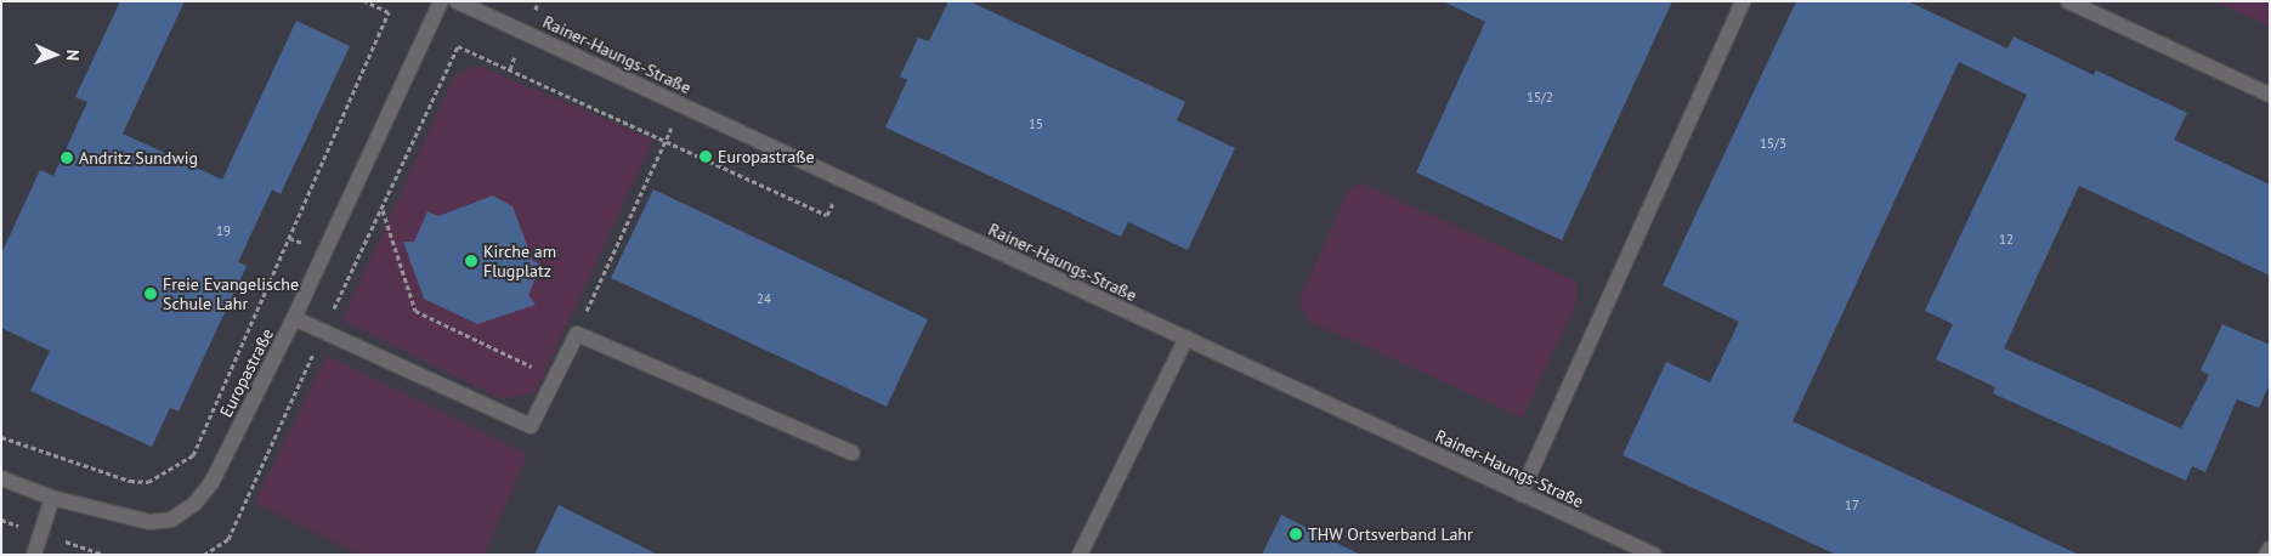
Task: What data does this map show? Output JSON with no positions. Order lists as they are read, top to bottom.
{
  "streets": {
    "street": ["Rainer-Haungs-Straße", "Europastraße"]
  },
  "places": [
    "Europastraße",
    "Andritz Sundwig",
    "Kirche am Flugplatz",
    "Freie Evangelische Schule Lahr",
    "THW Ortsverband Lahr"
  ],
  "house_numbers": [
    "15/2",
    "15",
    "15/3",
    "19",
    "12",
    "24",
    "17"
  ],
  "north": "right"
}
